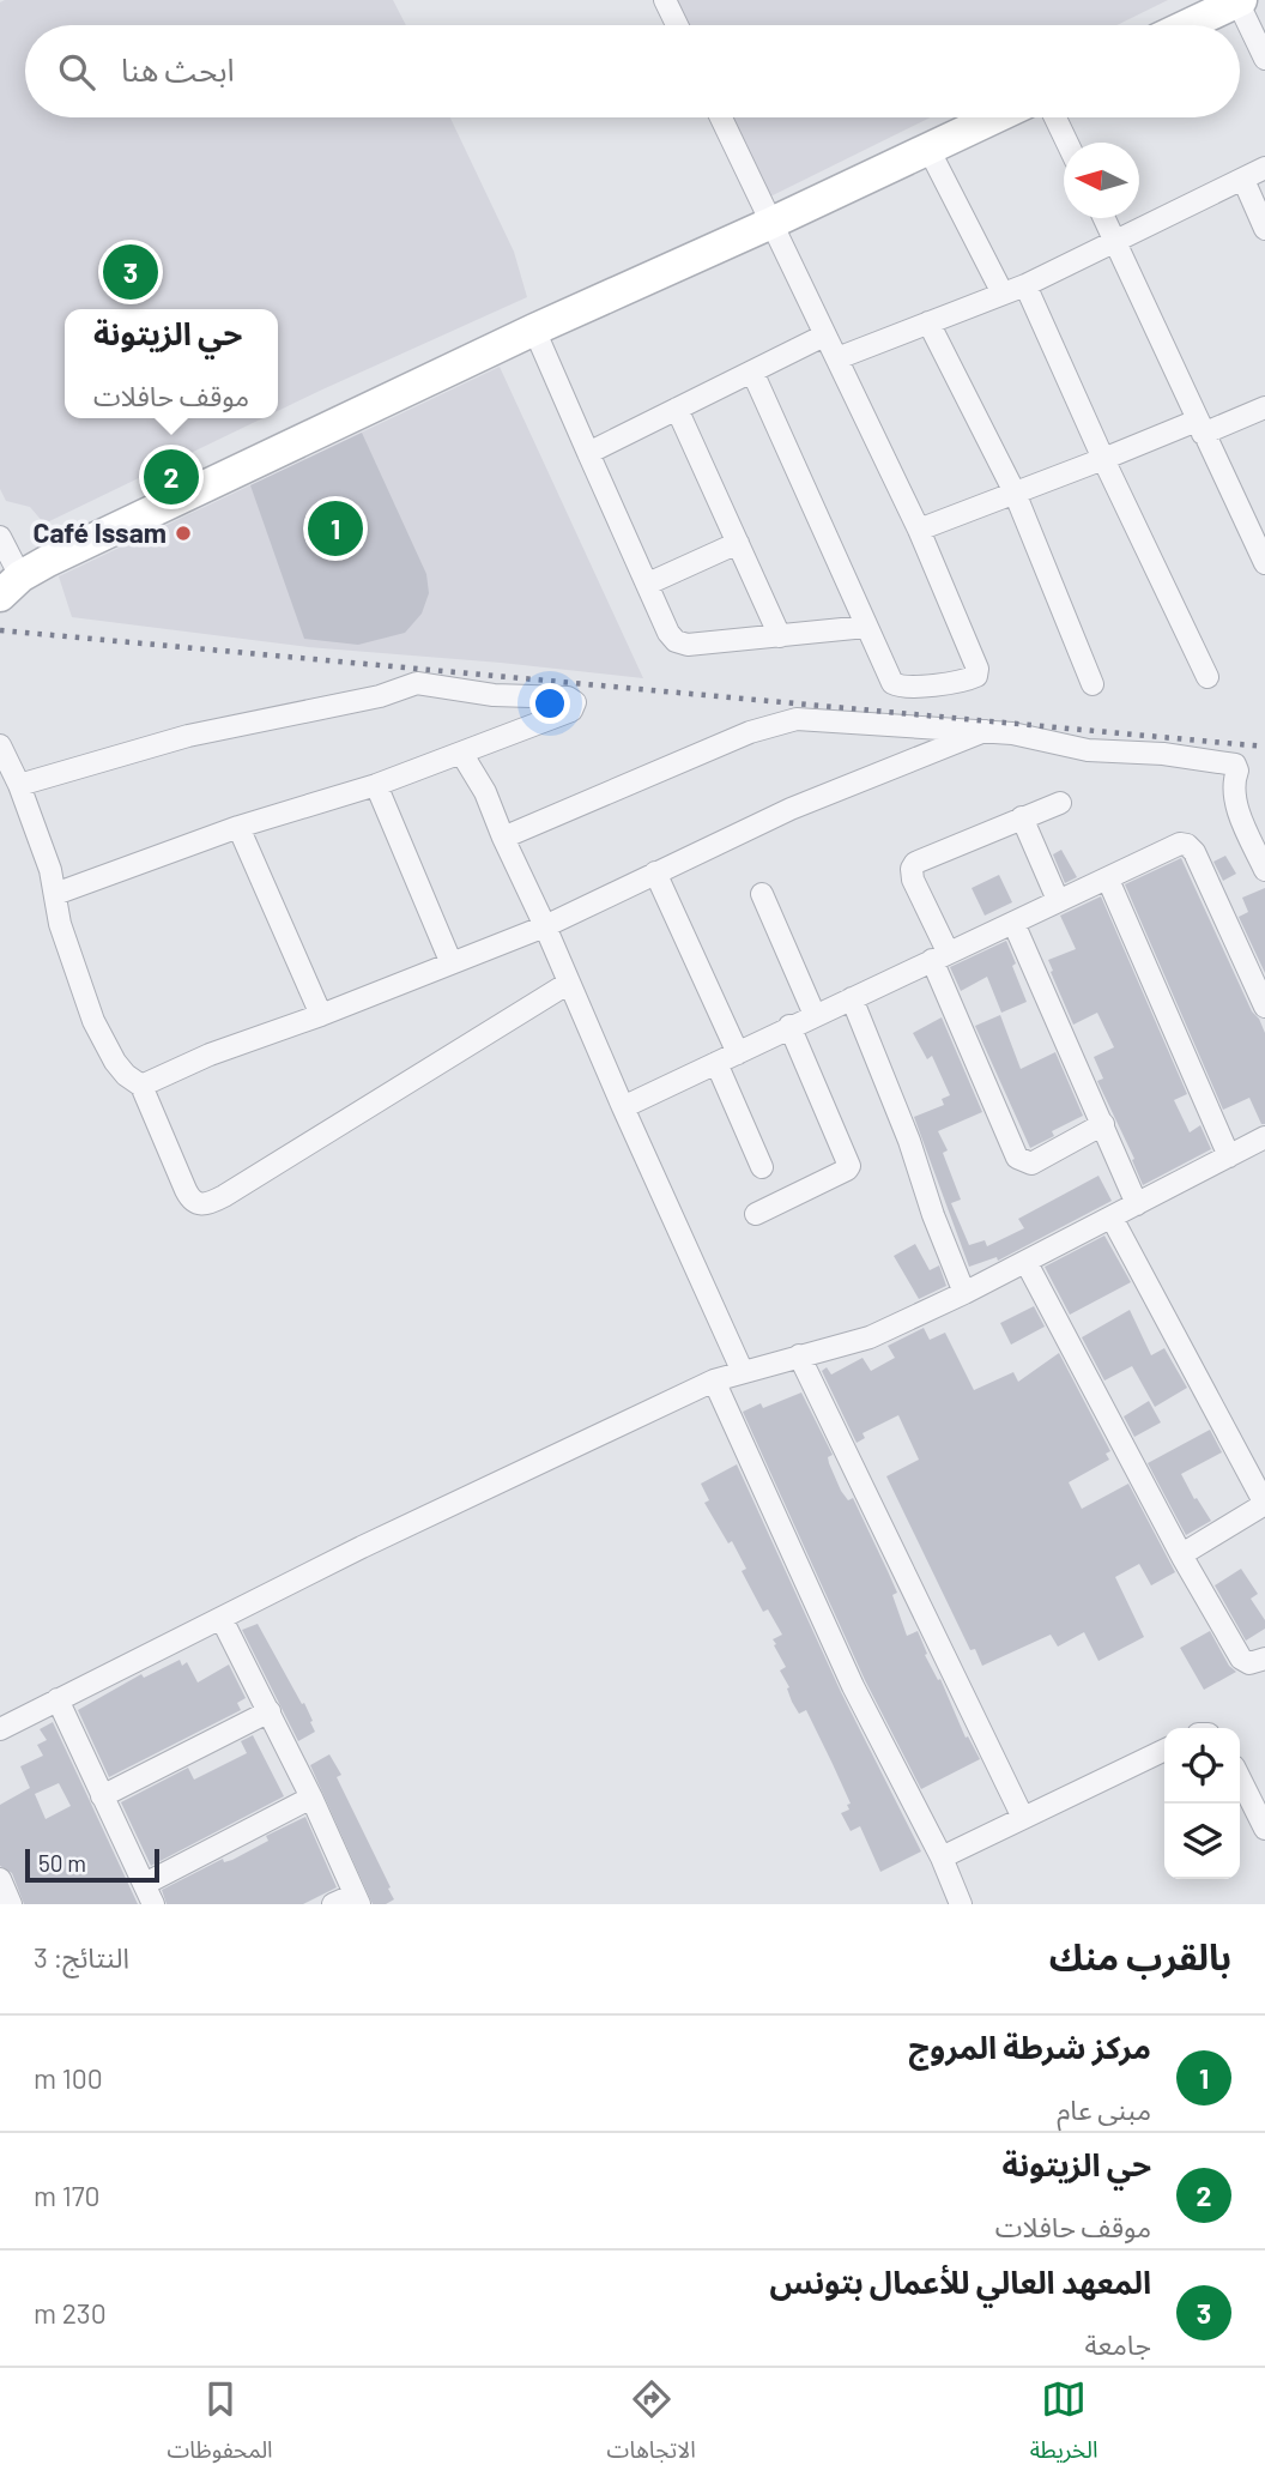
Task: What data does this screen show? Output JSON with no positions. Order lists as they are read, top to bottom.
{
  "places": ["Café Issam"],
  "scale_bar": "50 m",
  "north": "left",
  "page": {
    "search": "ابحث هنا",
    "pins": ["3", "2", "1"],
    "popup": ["حي الزيتونة", "موقف حافلات"],
    "scale": "50 m",
    "heading": ["بالقرب منك", "النتائج: 3"],
    "list": [
      {
        "mark": "1",
        "name": "مركز شرطة المروج",
        "note": "مبنى عام",
        "value": "100 m"
      },
      {
        "mark": "2",
        "name": "حي الزيتونة",
        "note": "موقف حافلات",
        "value": "170 m"
      },
      {
        "mark": "3",
        "name": "المعهد العالي للأعمال بتونس",
        "note": "جامعة",
        "value": "230 m"
      }
    ],
    "nav": ["الخريطة", "الاتجاهات", "المحفوظات"]
  }
}
